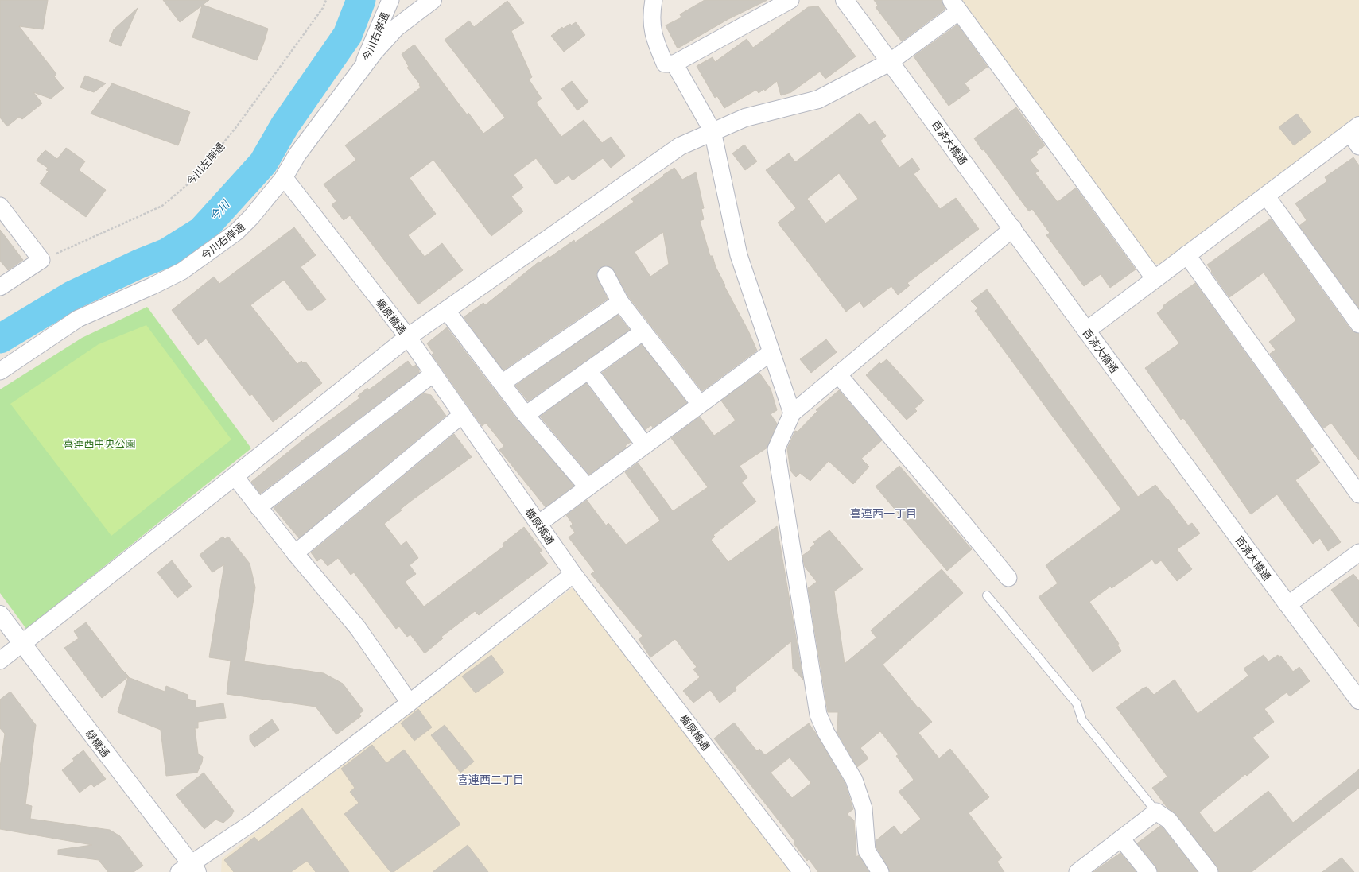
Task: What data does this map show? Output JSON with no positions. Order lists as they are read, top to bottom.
{
  "streets": {
    "street": [
      "今川右岸通",
      "百済大橋通",
      "楯原橋通",
      "緑橋通"
    ],
    "path": ["今川左岸通"]
  },
  "crossings": [
    ["今川右岸通", "楯原橋通"]
  ],
  "districts": ["喜連西一丁目", "喜連西二丁目"],
  "water": ["今川"],
  "parks": ["喜連西中央公園"]
}
